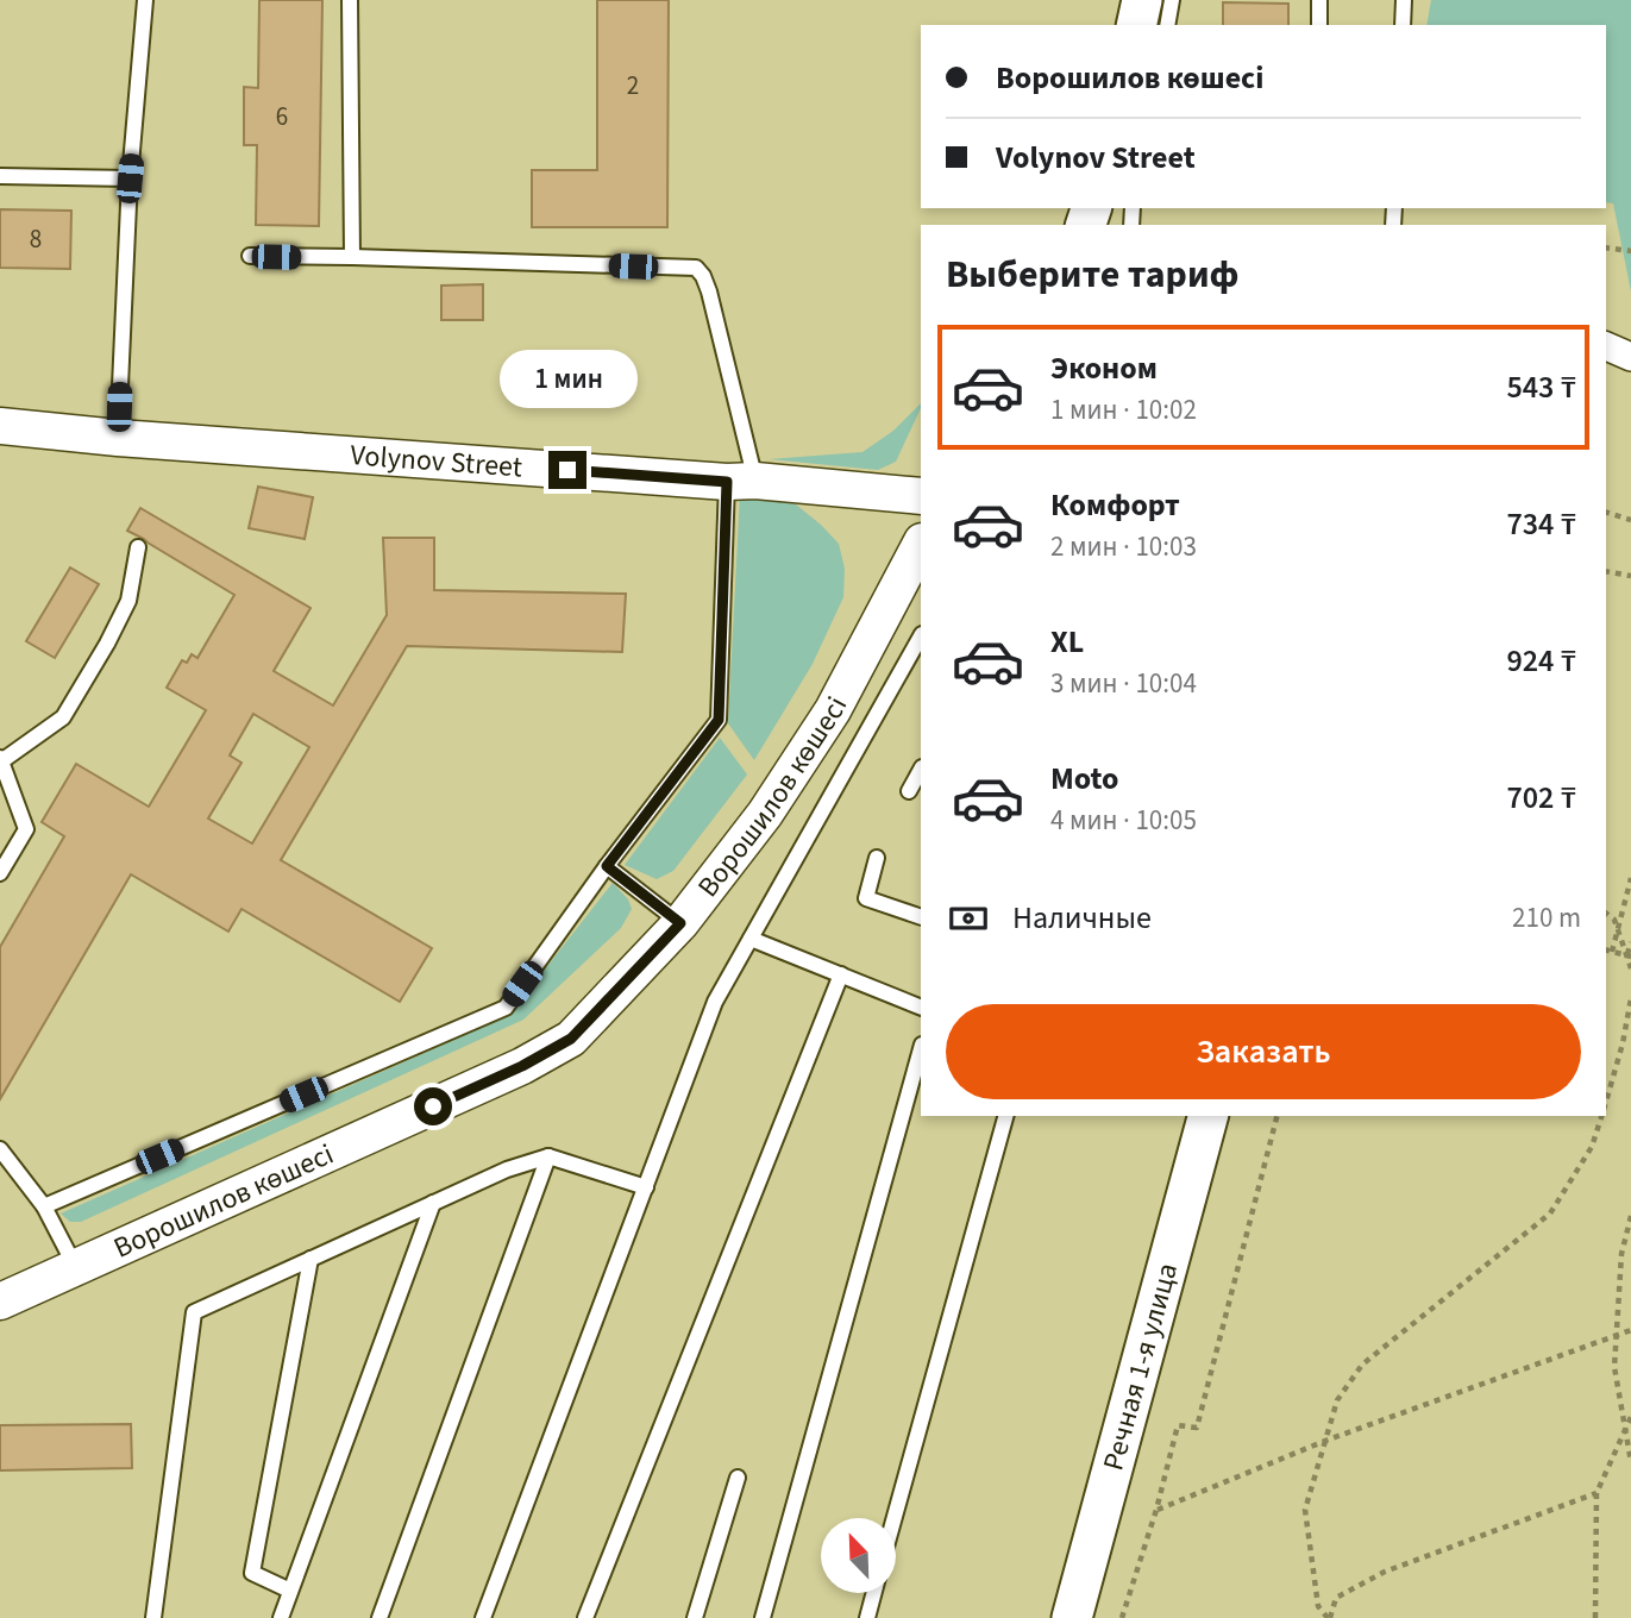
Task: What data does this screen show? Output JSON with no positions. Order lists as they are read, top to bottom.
{
  "streets": {
    "main road": ["Речная 1-я улица"],
    "street": ["Volynov Street", "Ворошилов көшесі"]
  },
  "house_numbers": ["2", "6", "8"],
  "north": "top left",
  "page": {
    "banner": ["Ворошилов көшесі", "Volynov Street"],
    "heading": "Выберите тариф",
    "list": [
      {
        "name": "Эконом",
        "note": "1 мин · 10:02",
        "value": "543 ₸"
      },
      {
        "name": "Комфорт",
        "note": "2 мин · 10:03",
        "value": "734 ₸"
      },
      {
        "name": "XL",
        "note": "3 мин · 10:04",
        "value": "924 ₸"
      },
      {
        "name": "Moto",
        "note": "4 мин · 10:05",
        "value": "702 ₸"
      }
    ],
    "bubble": "1 мин",
    "pay": ["Наличные", "210 m"],
    "buttons": "Заказать"
  }
}
